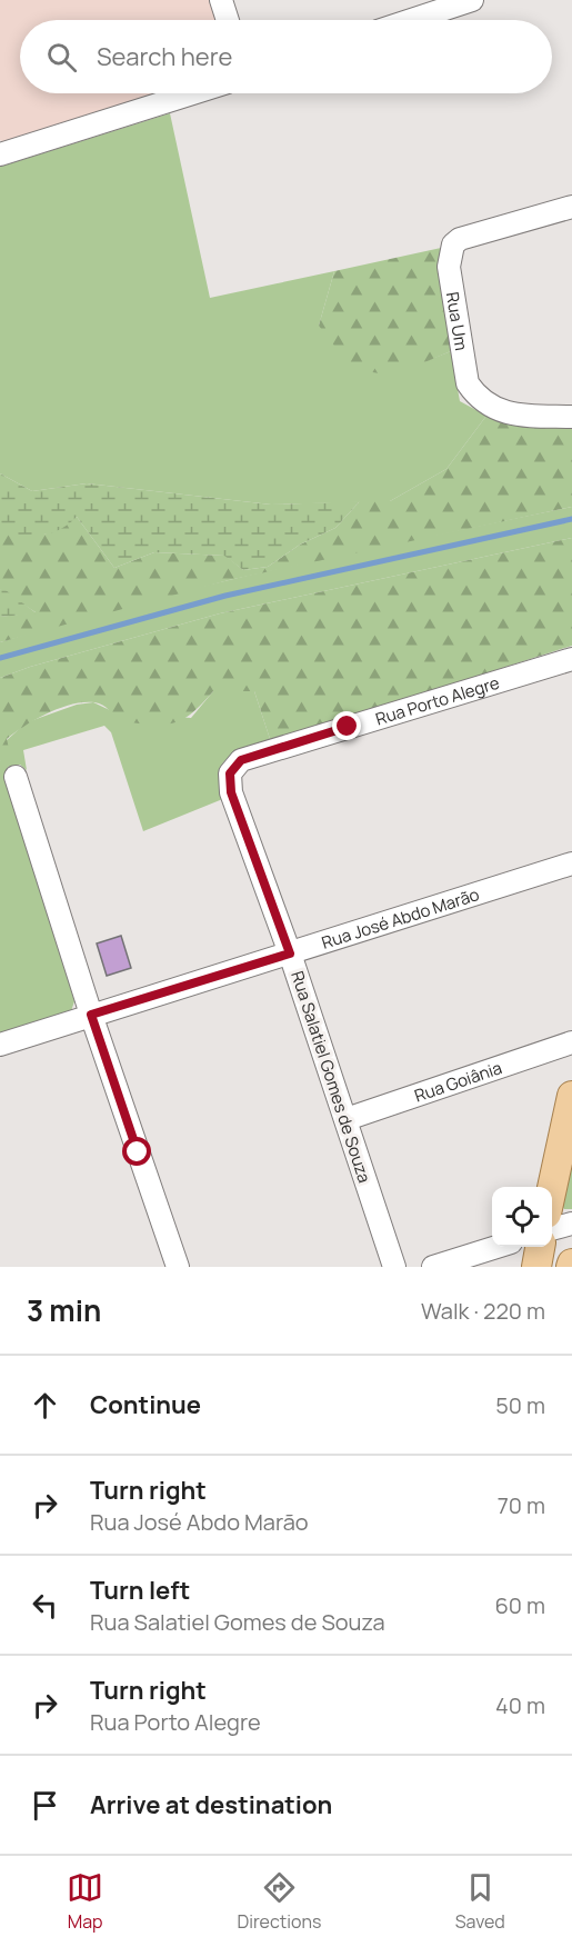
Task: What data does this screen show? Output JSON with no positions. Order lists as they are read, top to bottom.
{
  "streets": {
    "street": [
      "Rua Um",
      "Rua Porto Alegre",
      "Rua José Abdo Marão",
      "Rua Salatiel Gomes de Souza",
      "Rua Goiânia"
    ]
  },
  "crossings": [
    ["Rua Porto Alegre", "Rua Salatiel Gomes de Souza"],
    ["Rua José Abdo Marão", "Rua Salatiel Gomes de Souza"],
    ["Rua Salatiel Gomes de Souza", "Rua Goiânia"]
  ],
  "page": {
    "search": "Search here",
    "heading": ["3 min", "Walk · 220 m"],
    "list": [
      ["Continue", "50 m"],
      ["Turn right", "Rua José Abdo Marão", "70 m"],
      ["Turn left", "Rua Salatiel Gomes de Souza", "60 m"],
      ["Turn right", "Rua Porto Alegre", "40 m"],
      "Arrive at destination"
    ],
    "nav": ["Map", "Directions", "Saved"]
  }
}
